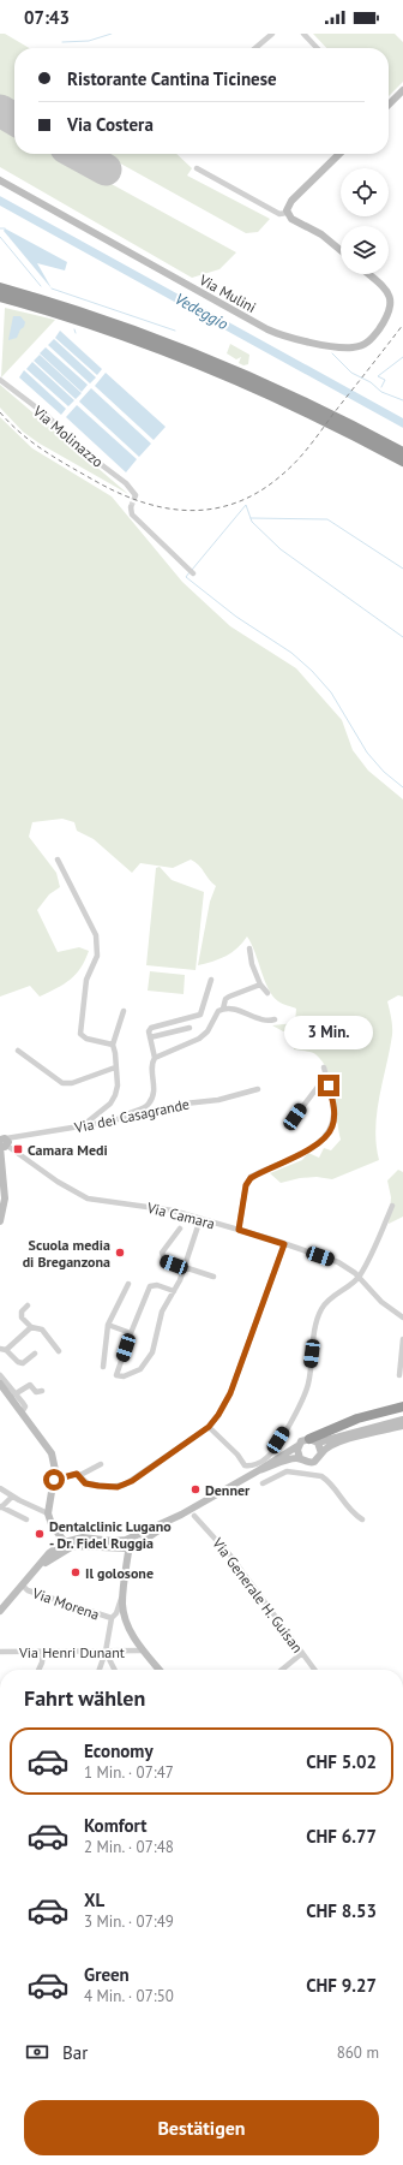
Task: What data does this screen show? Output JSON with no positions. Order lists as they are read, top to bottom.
{
  "streets": {
    "street": [
      "Via Mulini",
      "Via Molinazzo",
      "Via dei Casagrande",
      "Via Camara",
      "Via Generale H. Guisan",
      "Via Morena",
      "Via Henri Dunant"
    ]
  },
  "crossings": [
    ["Via dei Casagrande", "Via Camara"]
  ],
  "water": ["Vedeggio"],
  "places": {
    "transit": ["Camara Medi"],
    "other": [
      "Scuola media di Breganzona",
      "Denner",
      "Dentalclinic Lugano - Dr. Fidel Ruggia",
      "Il golosone"
    ]
  },
  "page": {
    "status": "07:43",
    "banner": ["Ristorante Cantina Ticinese", "Via Costera"],
    "bubble": "3 Min.",
    "heading": "Fahrt wählen",
    "list": [
      {
        "name": "Economy",
        "note": "1 Min. · 07:47",
        "value": "CHF 5.02"
      },
      {
        "name": "Komfort",
        "note": "2 Min. · 07:48",
        "value": "CHF 6.77"
      },
      {
        "name": "XL",
        "note": "3 Min. · 07:49",
        "value": "CHF 8.53"
      },
      {
        "name": "Green",
        "note": "4 Min. · 07:50",
        "value": "CHF 9.27"
      }
    ],
    "pay": ["Bar", "860 m"],
    "buttons": "Bestätigen"
  }
}
